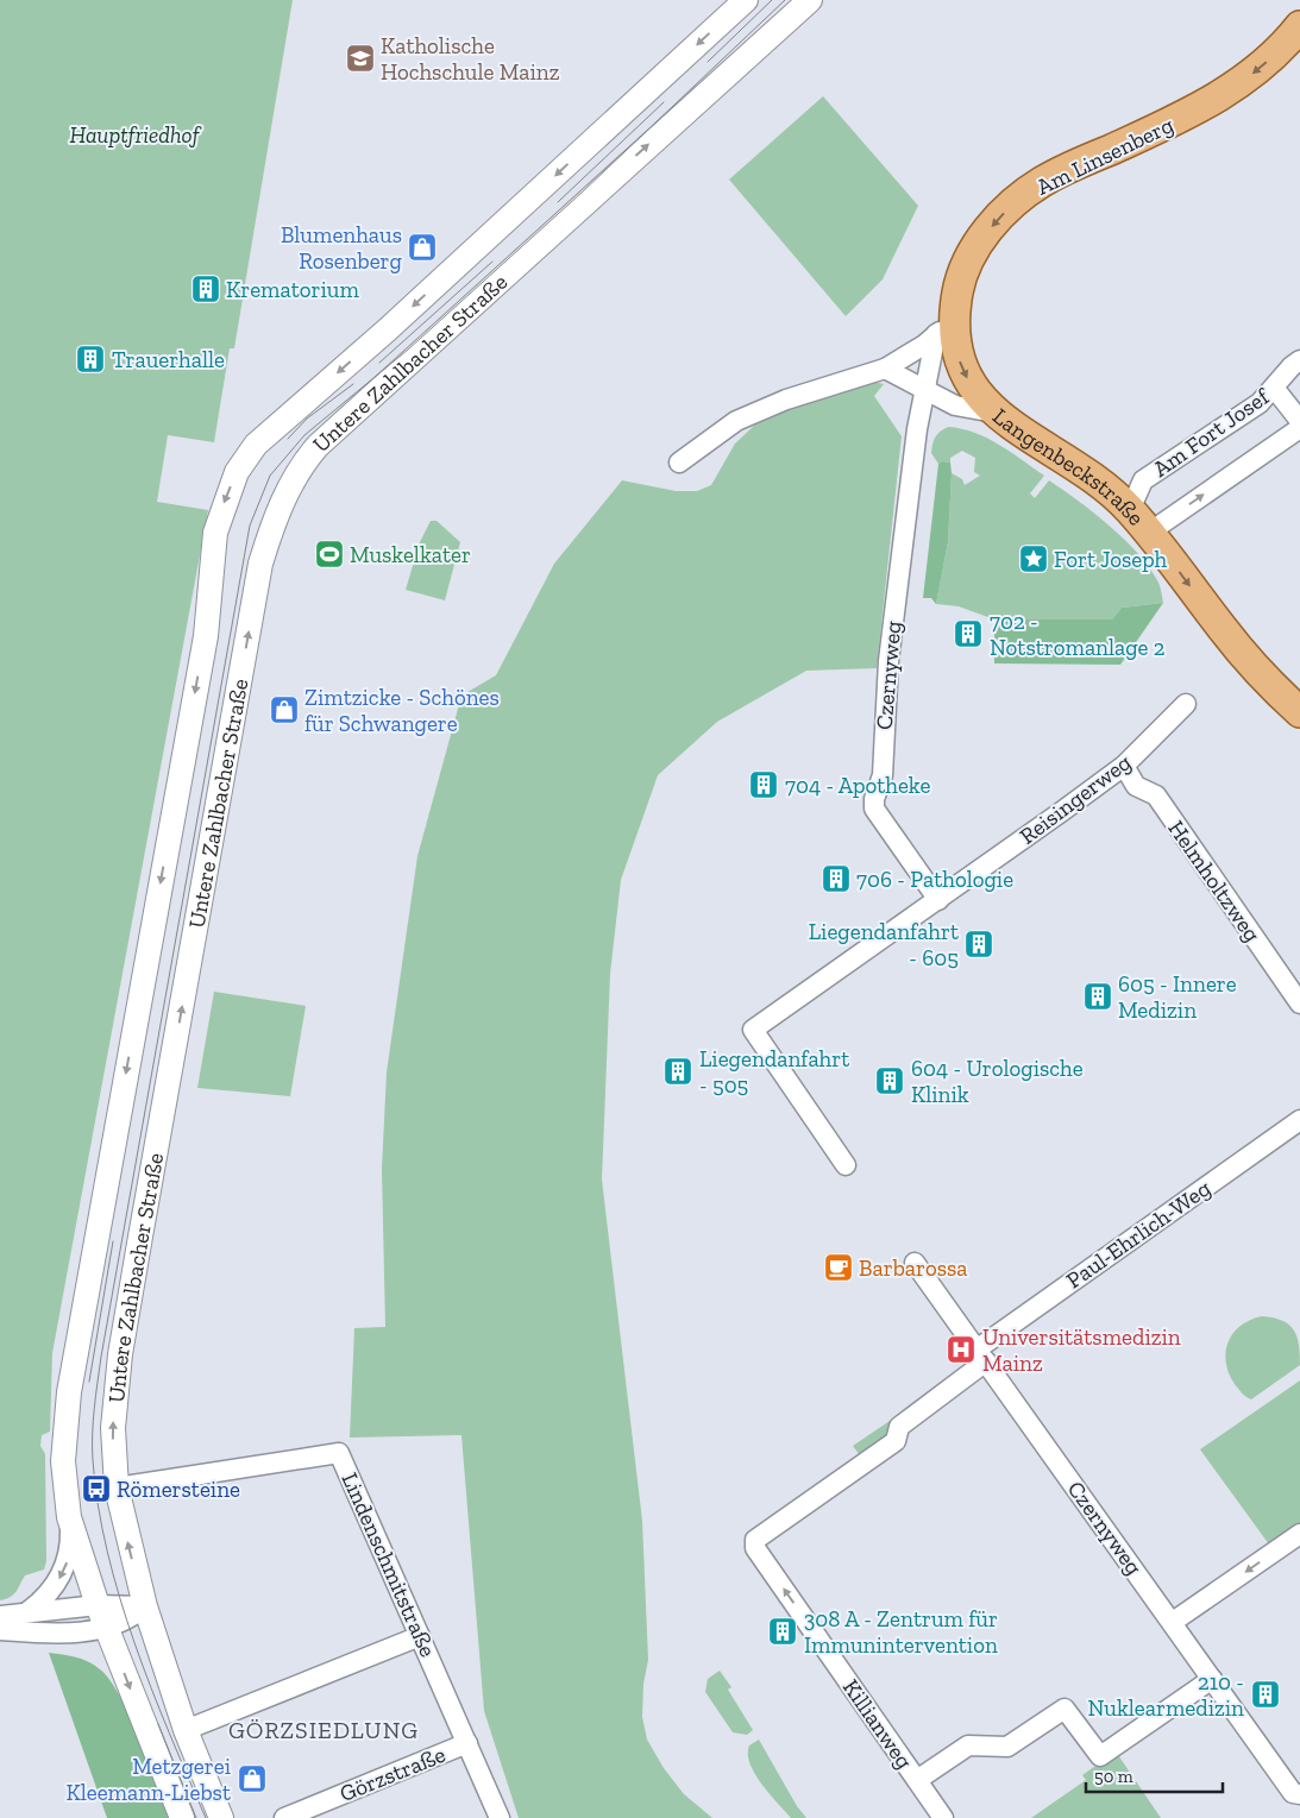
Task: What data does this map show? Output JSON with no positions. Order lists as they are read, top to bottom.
{
  "streets": {
    "main road": ["Am Linsenberg", "Langenbeckstraße"],
    "street": [
      "Untere Zahlbacher Straße",
      "Am Fort Josef",
      "Czernyweg",
      "Reisingerweg",
      "Helmholtzweg",
      "Paul-Ehrlich-Weg",
      "Lindenschmitstraße",
      "Killianweg",
      "Görzstraße"
    ]
  },
  "crossings": [
    ["Am Linsenberg", "Langenbeckstraße"],
    ["Am Linsenberg", "Czernyweg"],
    ["Untere Zahlbacher Straße", "Lindenschmitstraße"],
    ["Am Fort Josef", "Langenbeckstraße"],
    ["Langenbeckstraße", "Czernyweg"],
    ["Czernyweg", "Reisingerweg"],
    ["Czernyweg", "Paul-Ehrlich-Weg"],
    ["Reisingerweg", "Helmholtzweg"],
    ["Paul-Ehrlich-Weg", "Killianweg"],
    ["Lindenschmitstraße", "Görzstraße"]
  ],
  "one_way": ["Am Linsenberg", "Langenbeckstraße", "Killianweg"],
  "districts": ["GÖRZSIEDLUNG"],
  "parks": ["Hauptfriedhof"],
  "places": {
    "school or university": ["Katholische Hochschule Mainz"],
    "shop": ["Blumenhaus Rosenberg", "Zimtzicke - Schönes für Schwangere", "Metzgerei Kleemann-Liebst"],
    "building": [
      "Krematorium",
      "Trauerhalle",
      "702 - Notstromanlage 2",
      "704 - Apotheke",
      "706 - Pathologie",
      "Liegendanfahrt - 605",
      "605 - Innere Medizin",
      "Liegendanfahrt - 505",
      "604 - Urologische Klinik",
      "308 A - Zentrum für Immunintervention",
      "210 - Nuklearmedizin"
    ],
    "sports": ["Muskelkater"],
    "place": ["Fort Joseph"],
    "cafe": ["Barbarossa"],
    "hospital": ["Universitätsmedizin Mainz"],
    "bus stop": ["Römersteine"]
  },
  "scale_bar": "50 m"
}
